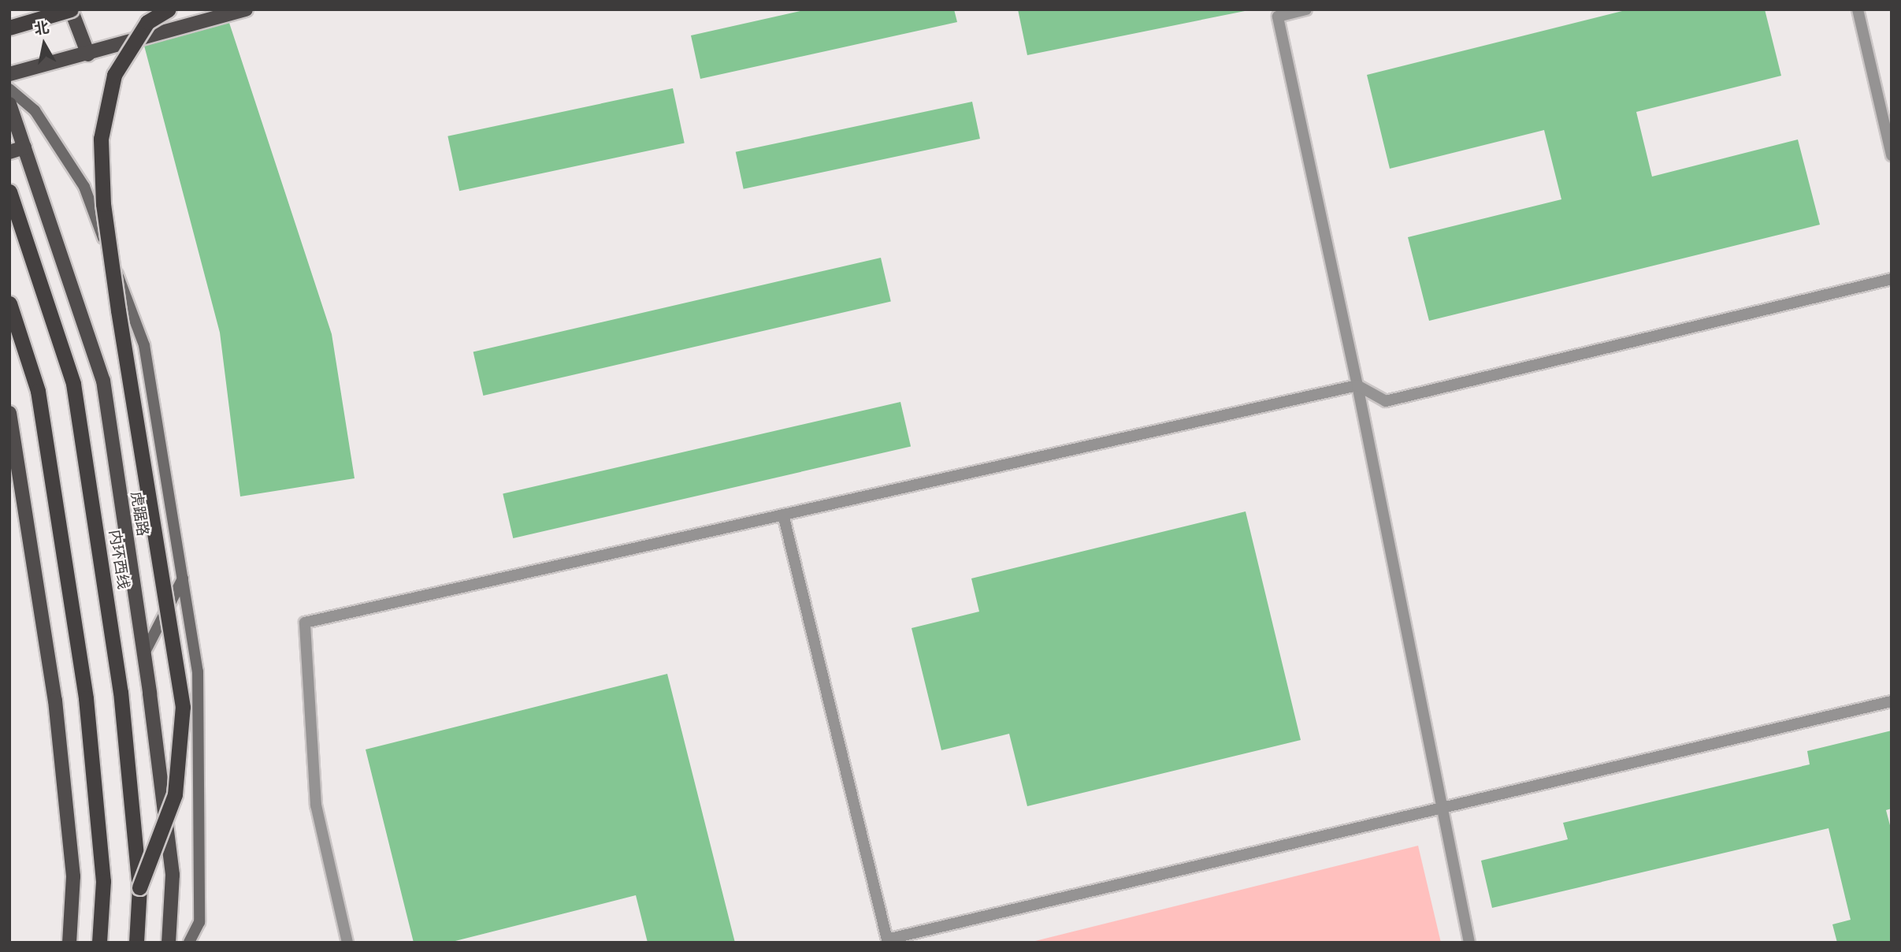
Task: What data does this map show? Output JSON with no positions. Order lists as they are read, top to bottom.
{
  "streets": {
    "highway": ["内环西线"],
    "main road": ["虎踞路"]
  },
  "north": "top"
}
